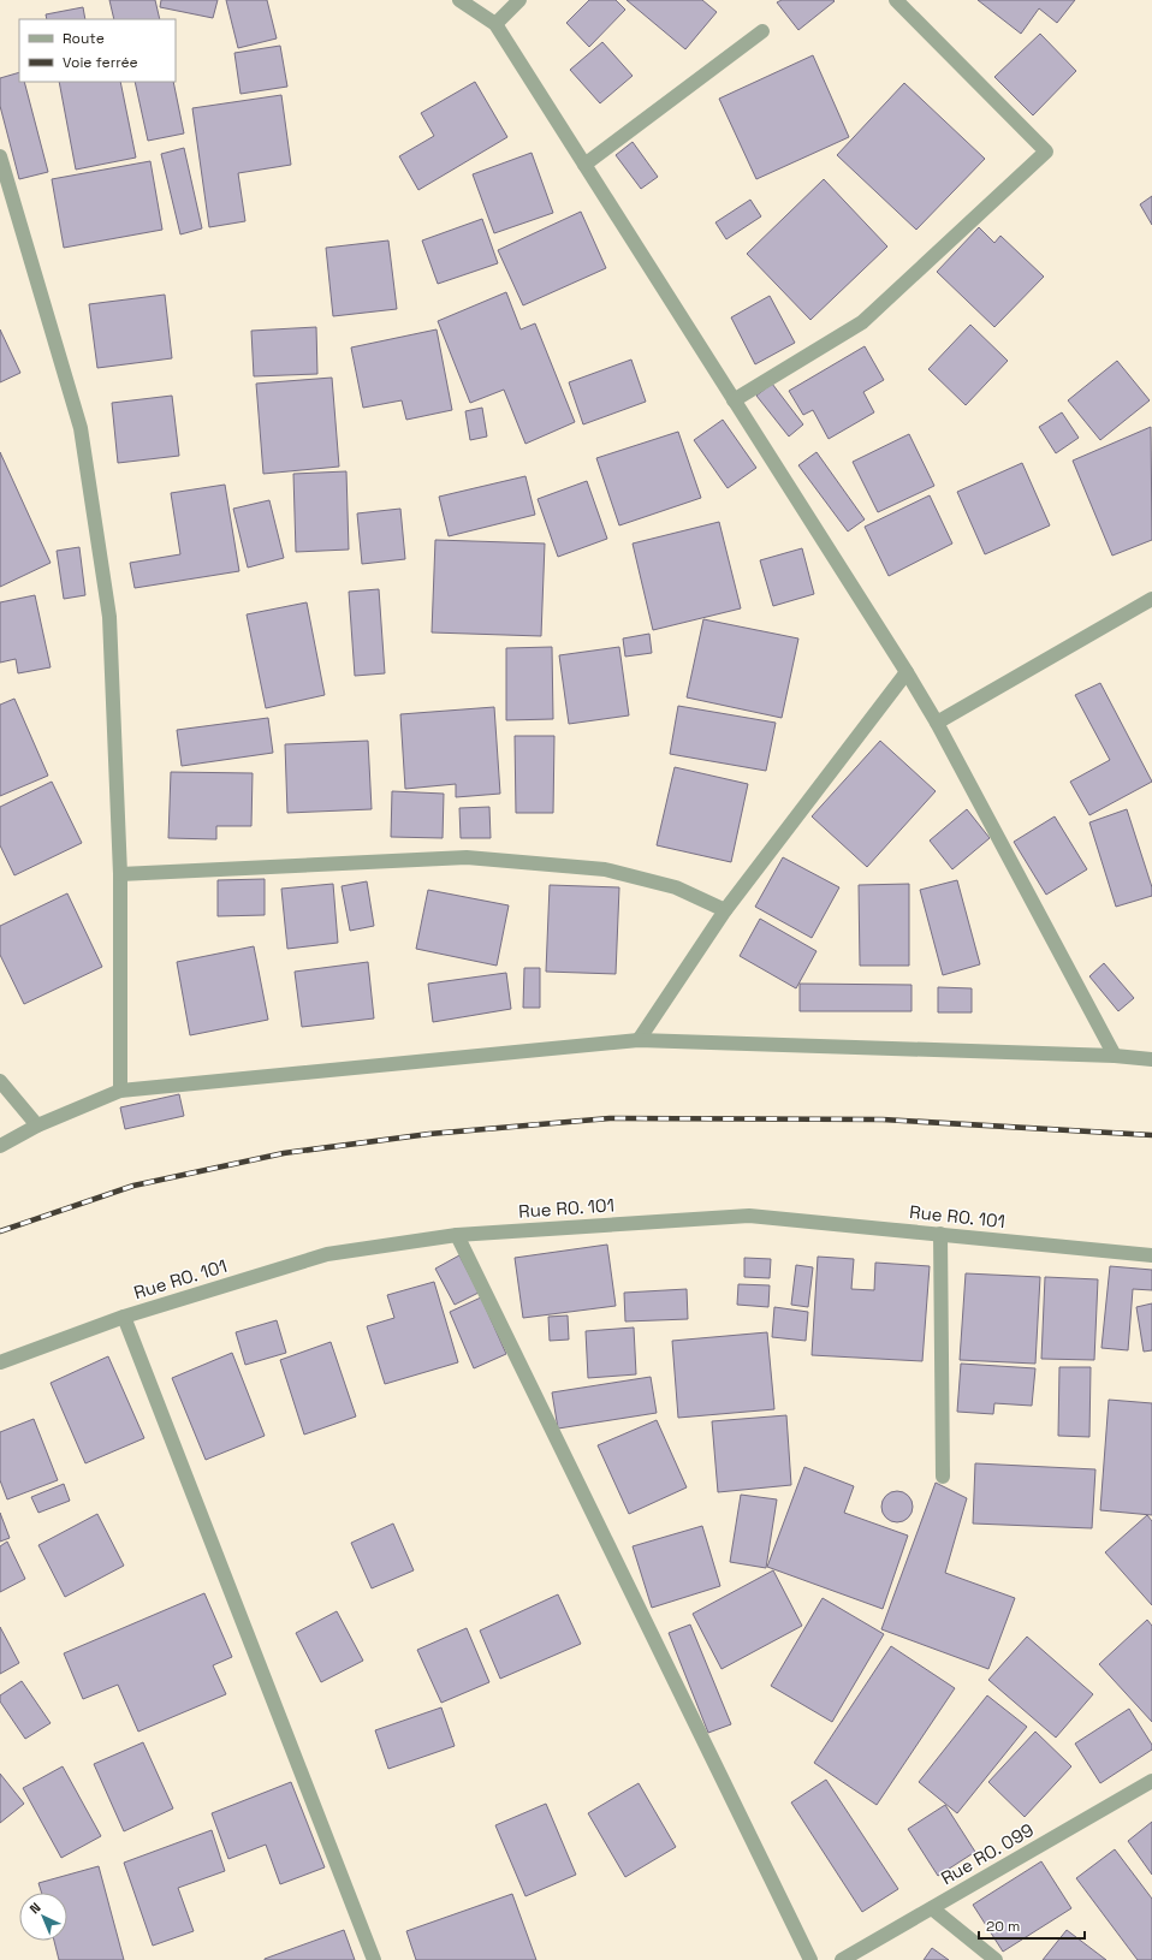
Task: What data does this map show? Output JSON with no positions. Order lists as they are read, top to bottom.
{
  "streets": {
    "street": ["Rue RO. 101", "Rue RO. 099"]
  },
  "legend": ["Route", "Voie ferrée"],
  "scale_bar": "20 m",
  "north": "top left"
}
